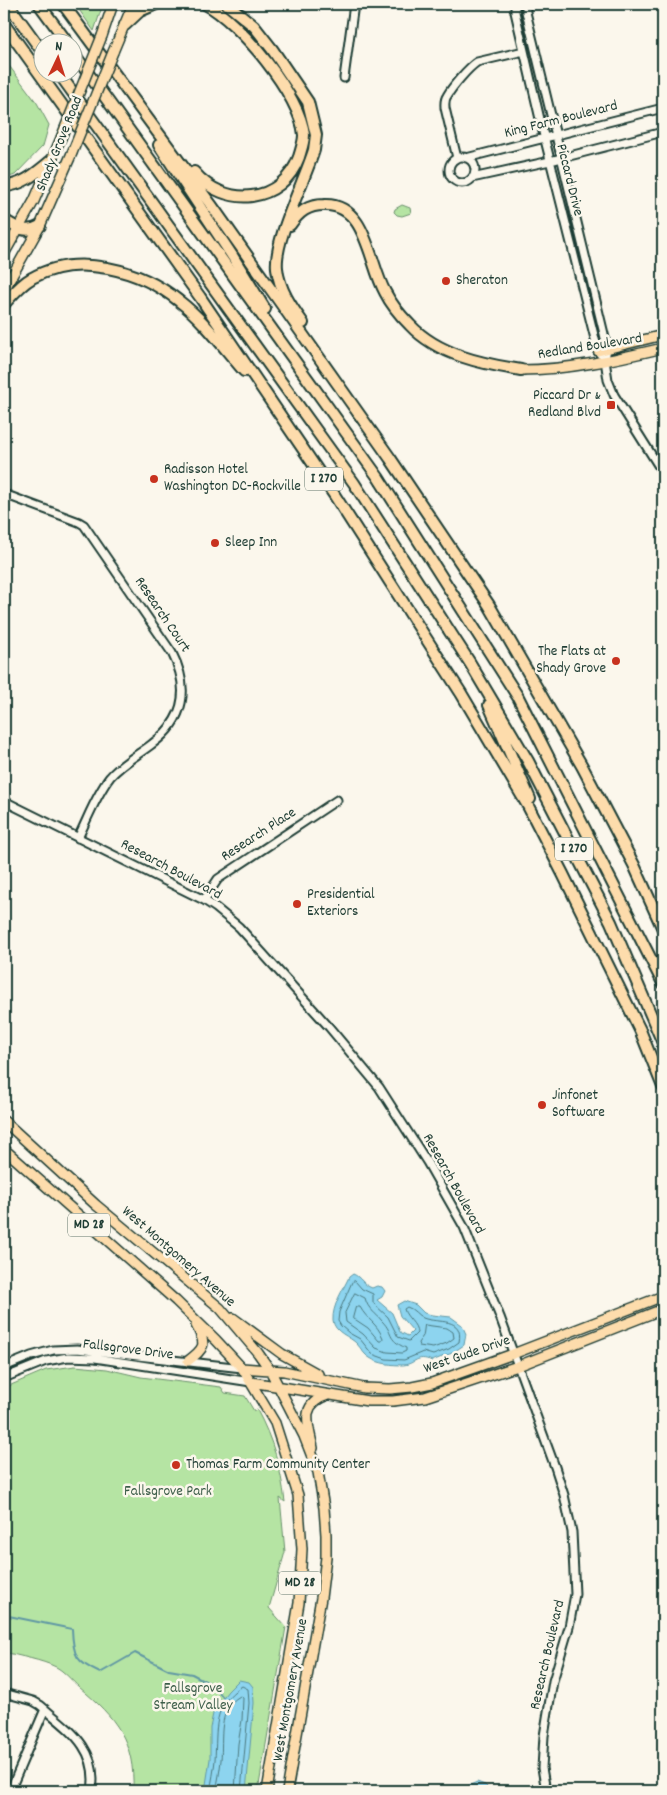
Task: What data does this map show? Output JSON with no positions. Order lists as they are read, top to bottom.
{
  "streets": {
    "highway": ["I 270"],
    "main road": [
      "Shady Grove Road",
      "Redland Boulevard",
      "MD 28",
      "West Montgomery Avenue",
      "West Gude Drive"
    ],
    "street": [
      "King Farm Boulevard",
      "Piccard Drive",
      "Research Court",
      "Research Place",
      "Research Boulevard",
      "Fallsgrove Drive"
    ]
  },
  "crossings": [
    ["King Farm Boulevard", "Piccard Drive"],
    ["Piccard Drive", "Redland Boulevard"],
    ["Research Court", "Research Boulevard"],
    ["Research Place", "Research Boulevard"],
    ["Research Boulevard", "West Gude Drive"],
    ["MD 28", "West Montgomery Avenue"],
    ["MD 28", "Fallsgrove Drive"],
    ["MD 28", "West Gude Drive"],
    ["West Montgomery Avenue", "Fallsgrove Drive"],
    ["West Montgomery Avenue", "West Gude Drive"],
    ["Fallsgrove Drive", "West Gude Drive"]
  ],
  "parks": ["Fallsgrove Park", "Fallsgrove Stream Valley"],
  "places": {
    "other": [
      "Sheraton",
      "Radisson Hotel Washington DC-Rockville",
      "Sleep Inn",
      "The Flats at Shady Grove",
      "Presidential Exteriors",
      "Jinfonet Software",
      "Thomas Farm Community Center"
    ],
    "transit": ["Piccard Dr & Redland Blvd"]
  },
  "north": "top"
}
